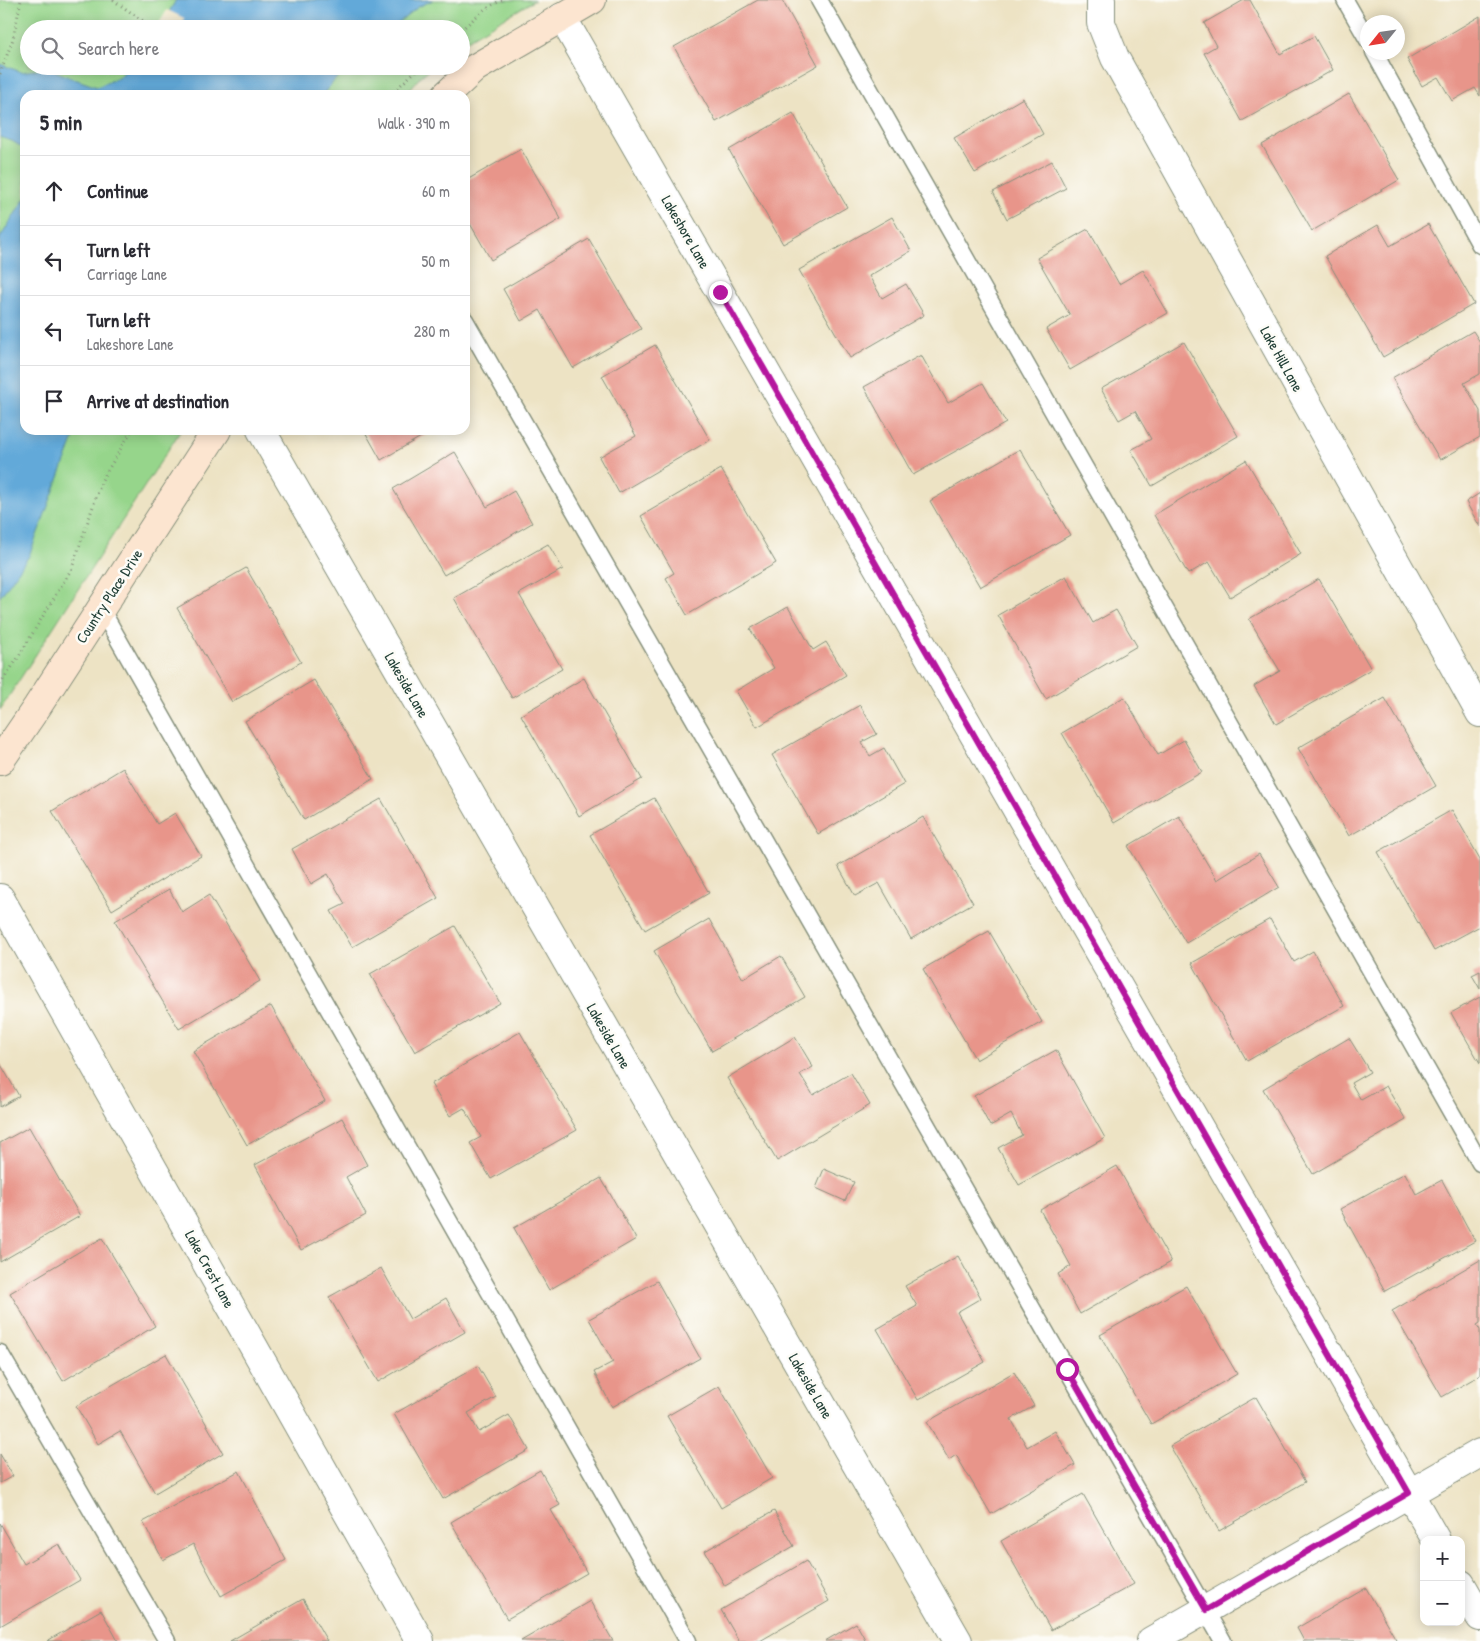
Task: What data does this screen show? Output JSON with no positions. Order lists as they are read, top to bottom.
{
  "streets": {
    "street": [
      "Lakeshore Lane",
      "Lake Hill Lane",
      "Country Place Drive",
      "Lakeside Lane",
      "Lake Crest Lane"
    ]
  },
  "north": "bottom left",
  "page": {
    "search": "Search here",
    "heading": ["5 min", "Walk · 390 m"],
    "list": [
      ["Continue", "60 m"],
      ["Turn left", "Carriage Lane", "50 m"],
      ["Turn left", "Lakeshore Lane", "280 m"],
      "Arrive at destination"
    ],
    "map_buttons": ["+", "−"]
  }
}
